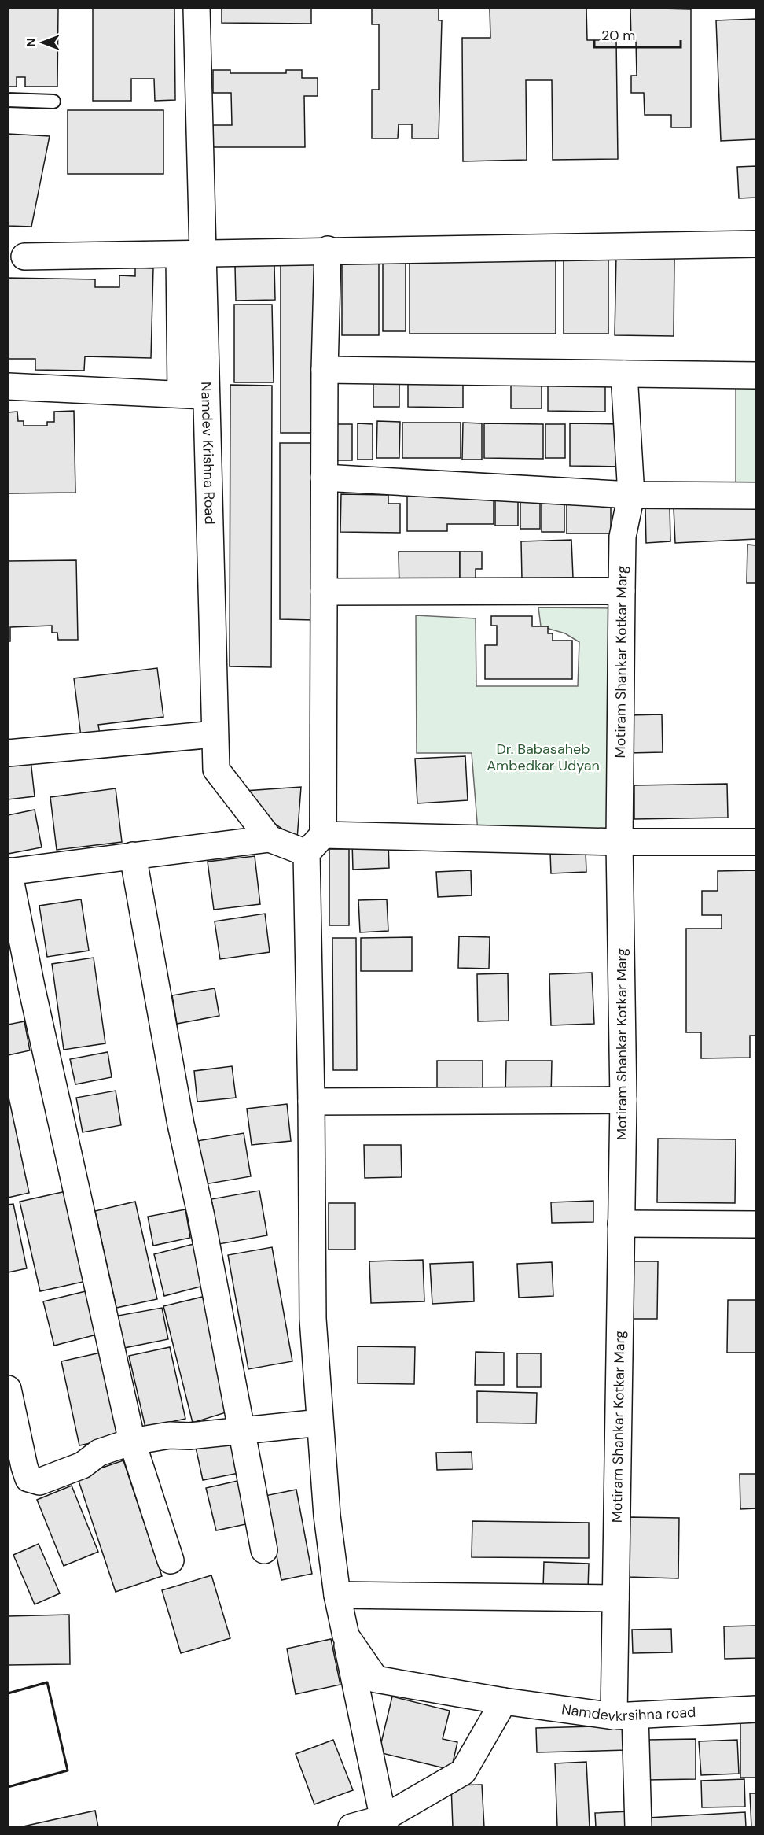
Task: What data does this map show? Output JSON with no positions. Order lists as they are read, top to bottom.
{
  "streets": {
    "street": ["Namdev Krishna Road", "Motiram Shankar Kotkar Marg", "Namdevkrsihna road"]
  },
  "crossings": [
    ["Motiram Shankar Kotkar Marg", "Namdevkrsihna road"]
  ],
  "parks": ["Dr. Babasaheb Ambedkar Udyan"],
  "scale_bar": "20 m",
  "north": "left"
}
